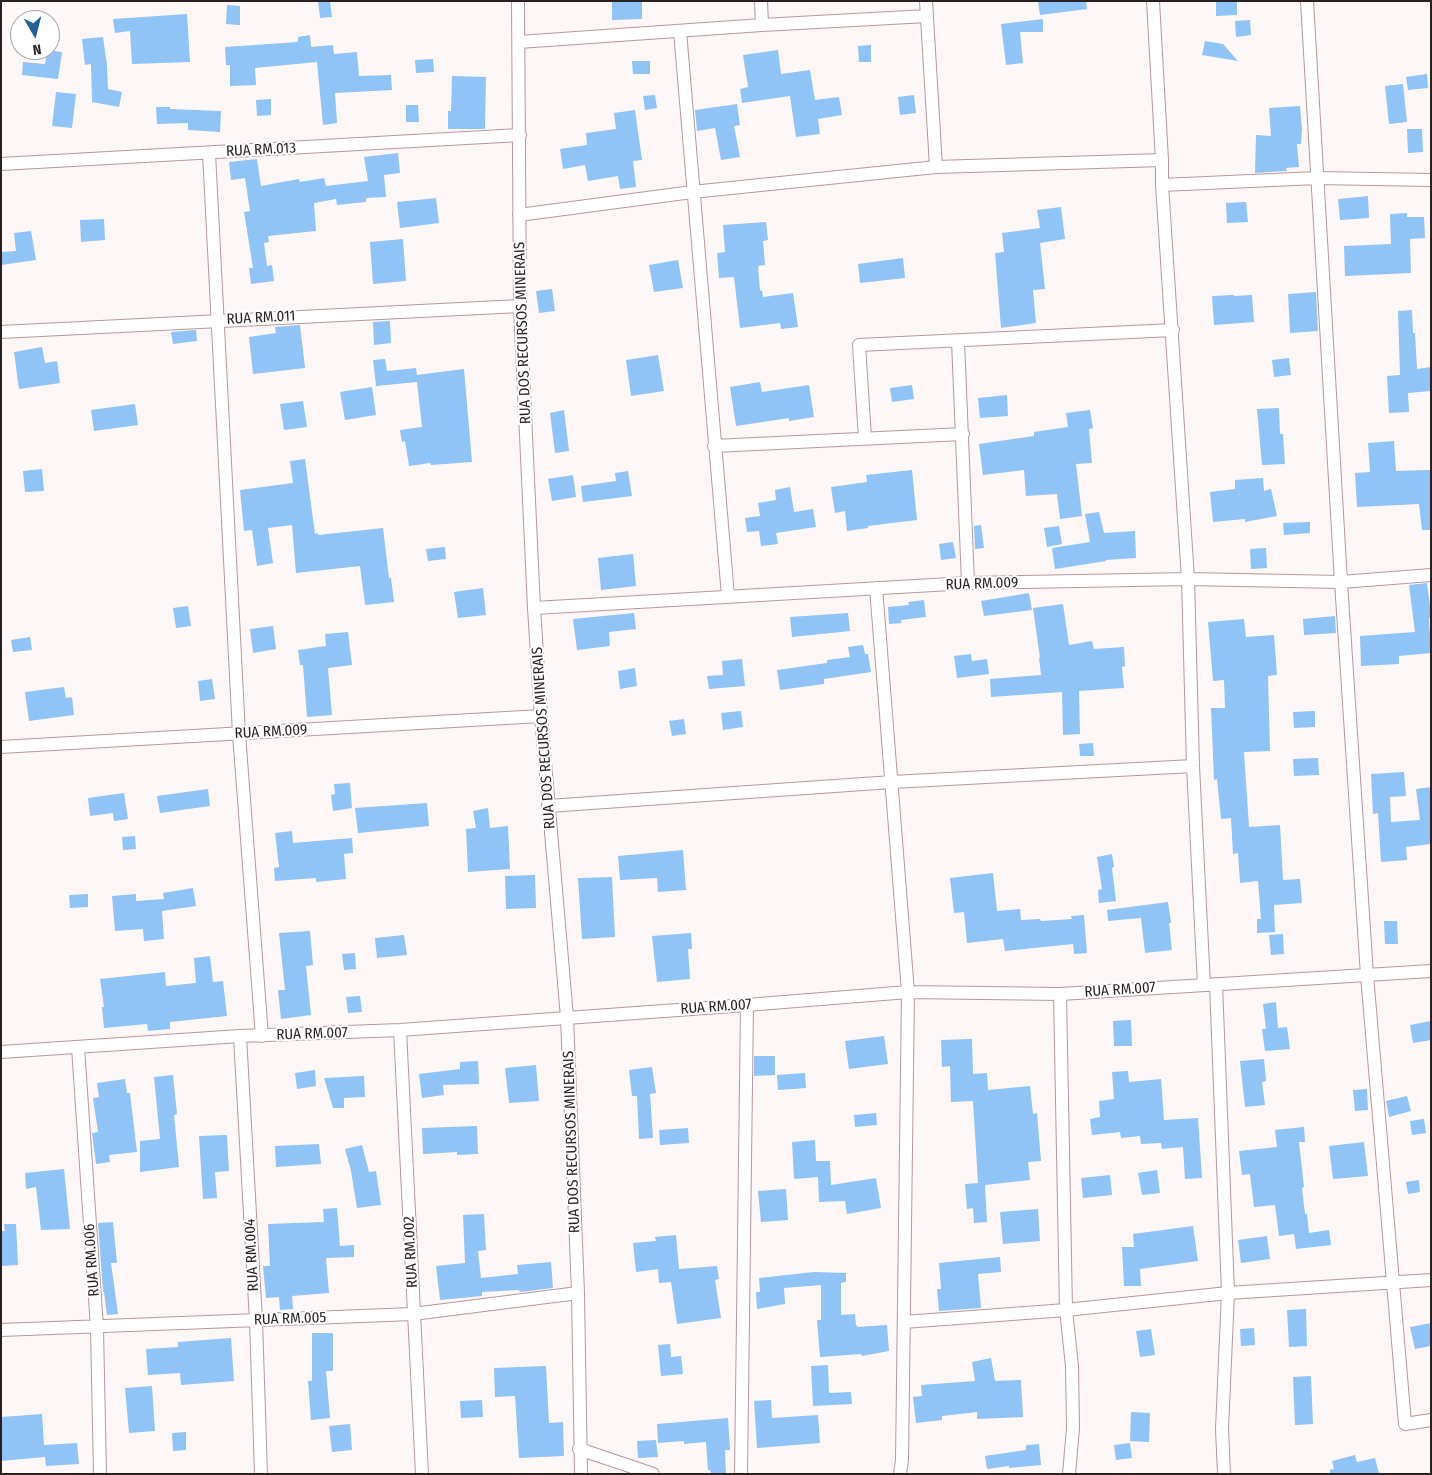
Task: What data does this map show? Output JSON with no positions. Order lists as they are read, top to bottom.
{
  "streets": {
    "street": [
      "RUA RM.013",
      "RUA RM.011",
      "RUA DOS RECURSOS MINERAIS",
      "RUA RM.009",
      "RUA RM.007",
      "RUA RM.002",
      "RUA RM.004",
      "RUA RM.006",
      "RUA RM.005"
    ]
  },
  "crossings": [
    ["RUA RM.013", "RUA DOS RECURSOS MINERAIS"],
    ["RUA RM.011", "RUA DOS RECURSOS MINERAIS"],
    ["RUA DOS RECURSOS MINERAIS", "RUA RM.009"],
    ["RUA DOS RECURSOS MINERAIS", "RUA RM.007"],
    ["RUA DOS RECURSOS MINERAIS", "RUA RM.005"],
    ["RUA RM.007", "RUA RM.002"],
    ["RUA RM.007", "RUA RM.004"],
    ["RUA RM.007", "RUA RM.006"],
    ["RUA RM.002", "RUA RM.005"],
    ["RUA RM.004", "RUA RM.005"],
    ["RUA RM.006", "RUA RM.005"]
  ],
  "north": "bottom"
}
